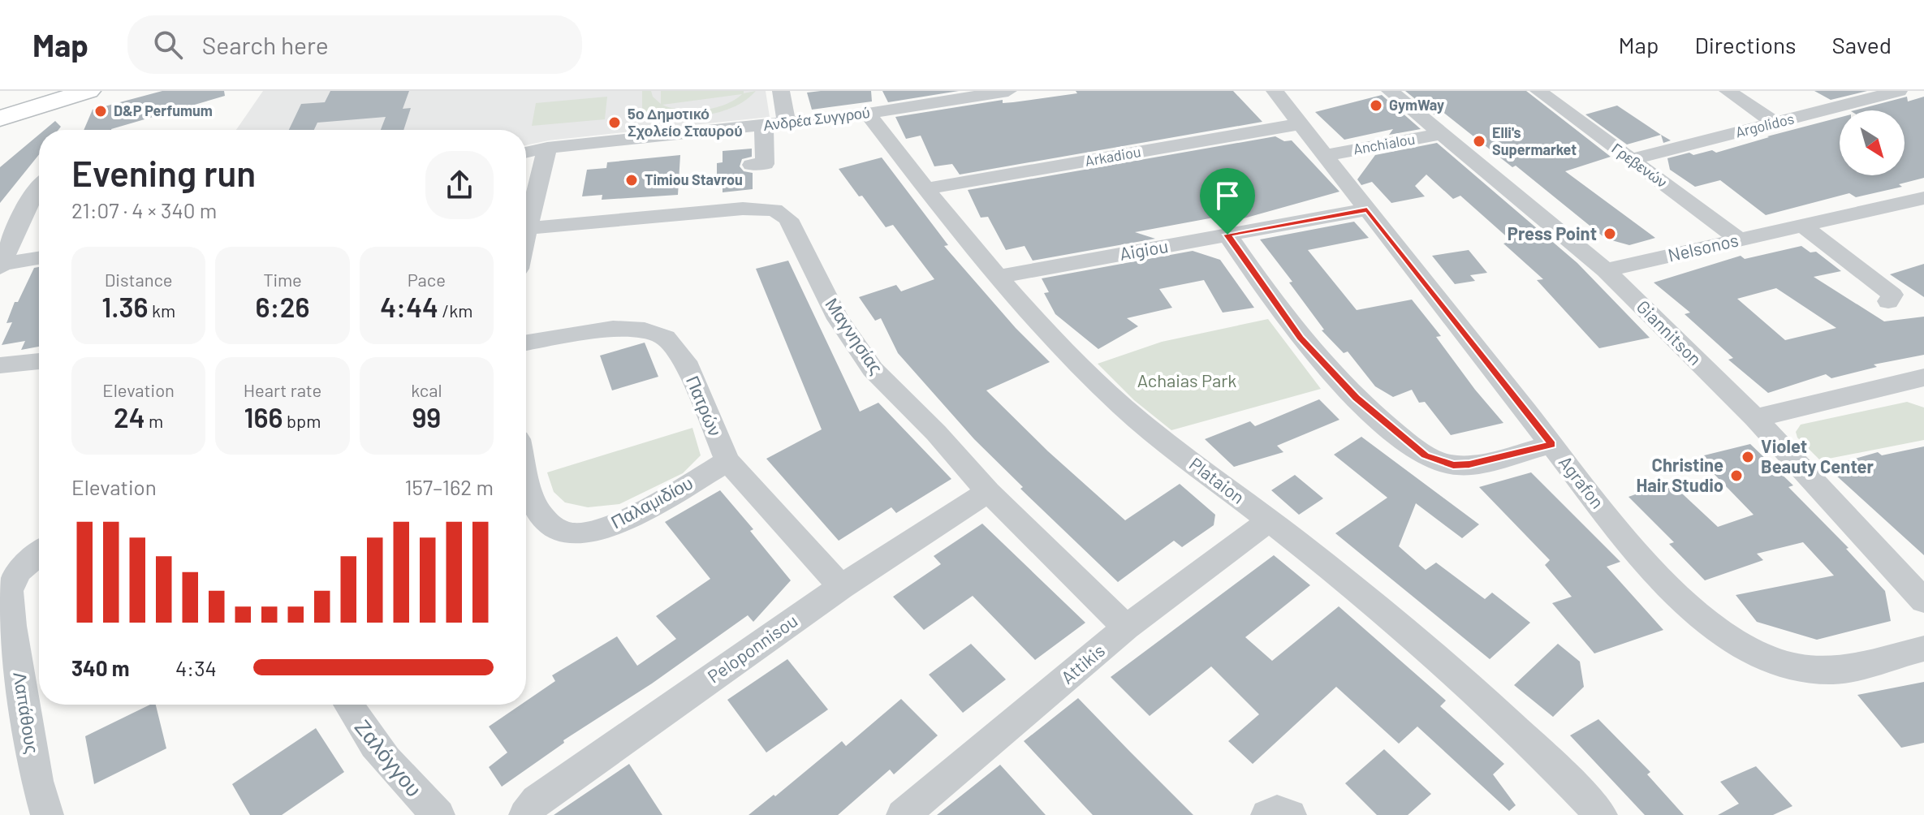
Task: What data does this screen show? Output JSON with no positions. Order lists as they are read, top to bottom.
{
  "streets": {
    "street": [
      "Ανδρέα Συγγρού",
      "Argolidos",
      "Anchialou",
      "Arkadiou",
      "Γρεβενών",
      "Nelsonos",
      "Aigiou",
      "Giannitson",
      "Μαγνησίας",
      "Πατρών",
      "Plataion",
      "Agrafon",
      "Παλαμιδίου",
      "Peloponnisou",
      "Attikis",
      "Λαπάθους",
      "Ζαλόγγου"
    ]
  },
  "crossings": [
    ["Ανδρέα Συγγρού", "Plataion"],
    ["Argolidos", "Γρεβενών"],
    ["Anchialou", "Giannitson"],
    ["Anchialou", "Agrafon"],
    ["Arkadiou", "Plataion"],
    ["Arkadiou", "Agrafon"],
    ["Γρεβενών", "Nelsonos"],
    ["Nelsonos", "Giannitson"],
    ["Aigiou", "Plataion"],
    ["Aigiou", "Agrafon"],
    ["Μαγνησίας", "Peloponnisou"],
    ["Μαγνησίας", "Attikis"],
    ["Πατρών", "Παλαμιδίου"],
    ["Πατρών", "Peloponnisou"],
    ["Plataion", "Attikis"]
  ],
  "parks": ["Achaias Park"],
  "places": [
    "GymWay",
    "D&P Perfumum",
    "5ο Δημοτικό Σχολείο Σταυρού",
    "Elli's Supermarket",
    "Timiou Stavrou",
    "Press Point",
    "Violet Beauty Center",
    "Christine Hair Studio"
  ],
  "north": "bottom right",
  "page": {
    "header": "Map",
    "search": "Search here",
    "nav": ["Map", "Directions", "Saved"],
    "heading": ["Evening run", "21:07 · 4 × 340 m"],
    "stats": [
      ["Distance", "1.36 km"],
      ["Time", "6:26"],
      ["Pace", "4:44 /km"],
      ["Elevation", "24 m"],
      ["Heart rate", "166 bpm"],
      ["kcal", "99"]
    ],
    "chart": ["Elevation", "157–162 m"],
    "list": [
      {
        "name": "340 m",
        "note": "4:34"
      }
    ]
  }
}
